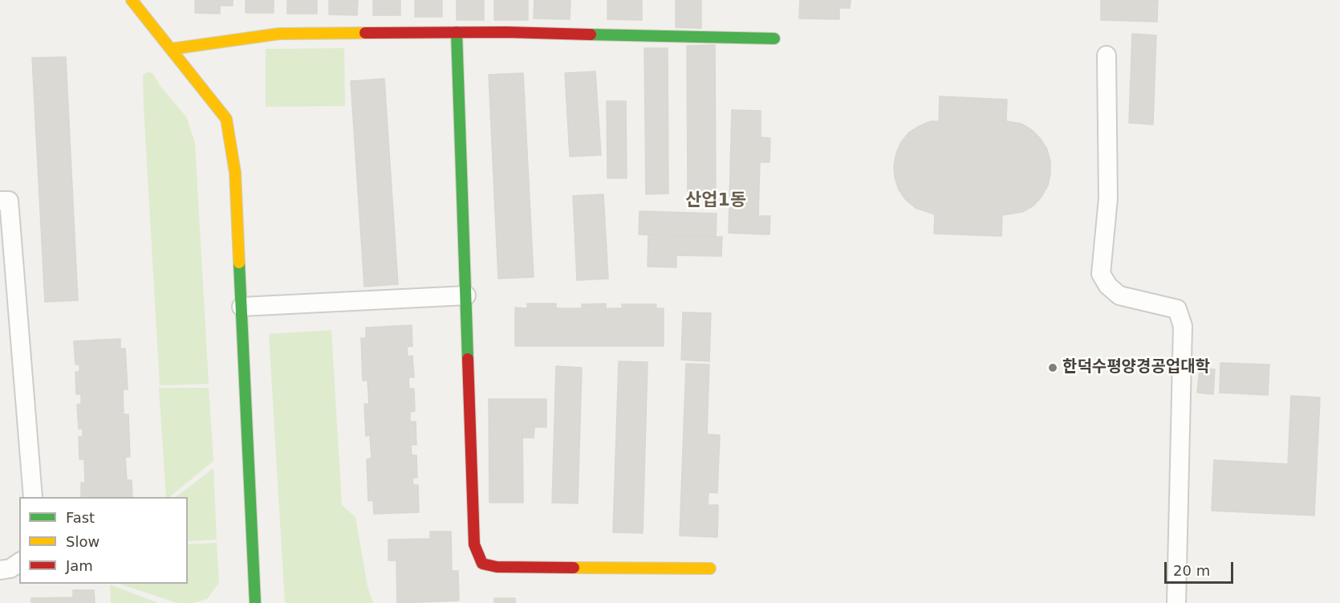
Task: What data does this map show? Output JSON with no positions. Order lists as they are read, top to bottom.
{
  "districts": ["산업1동"],
  "places": ["한덕수평양경공업대학"],
  "legend": ["Fast", "Slow", "Jam"],
  "scale_bar": "20 m"
}
